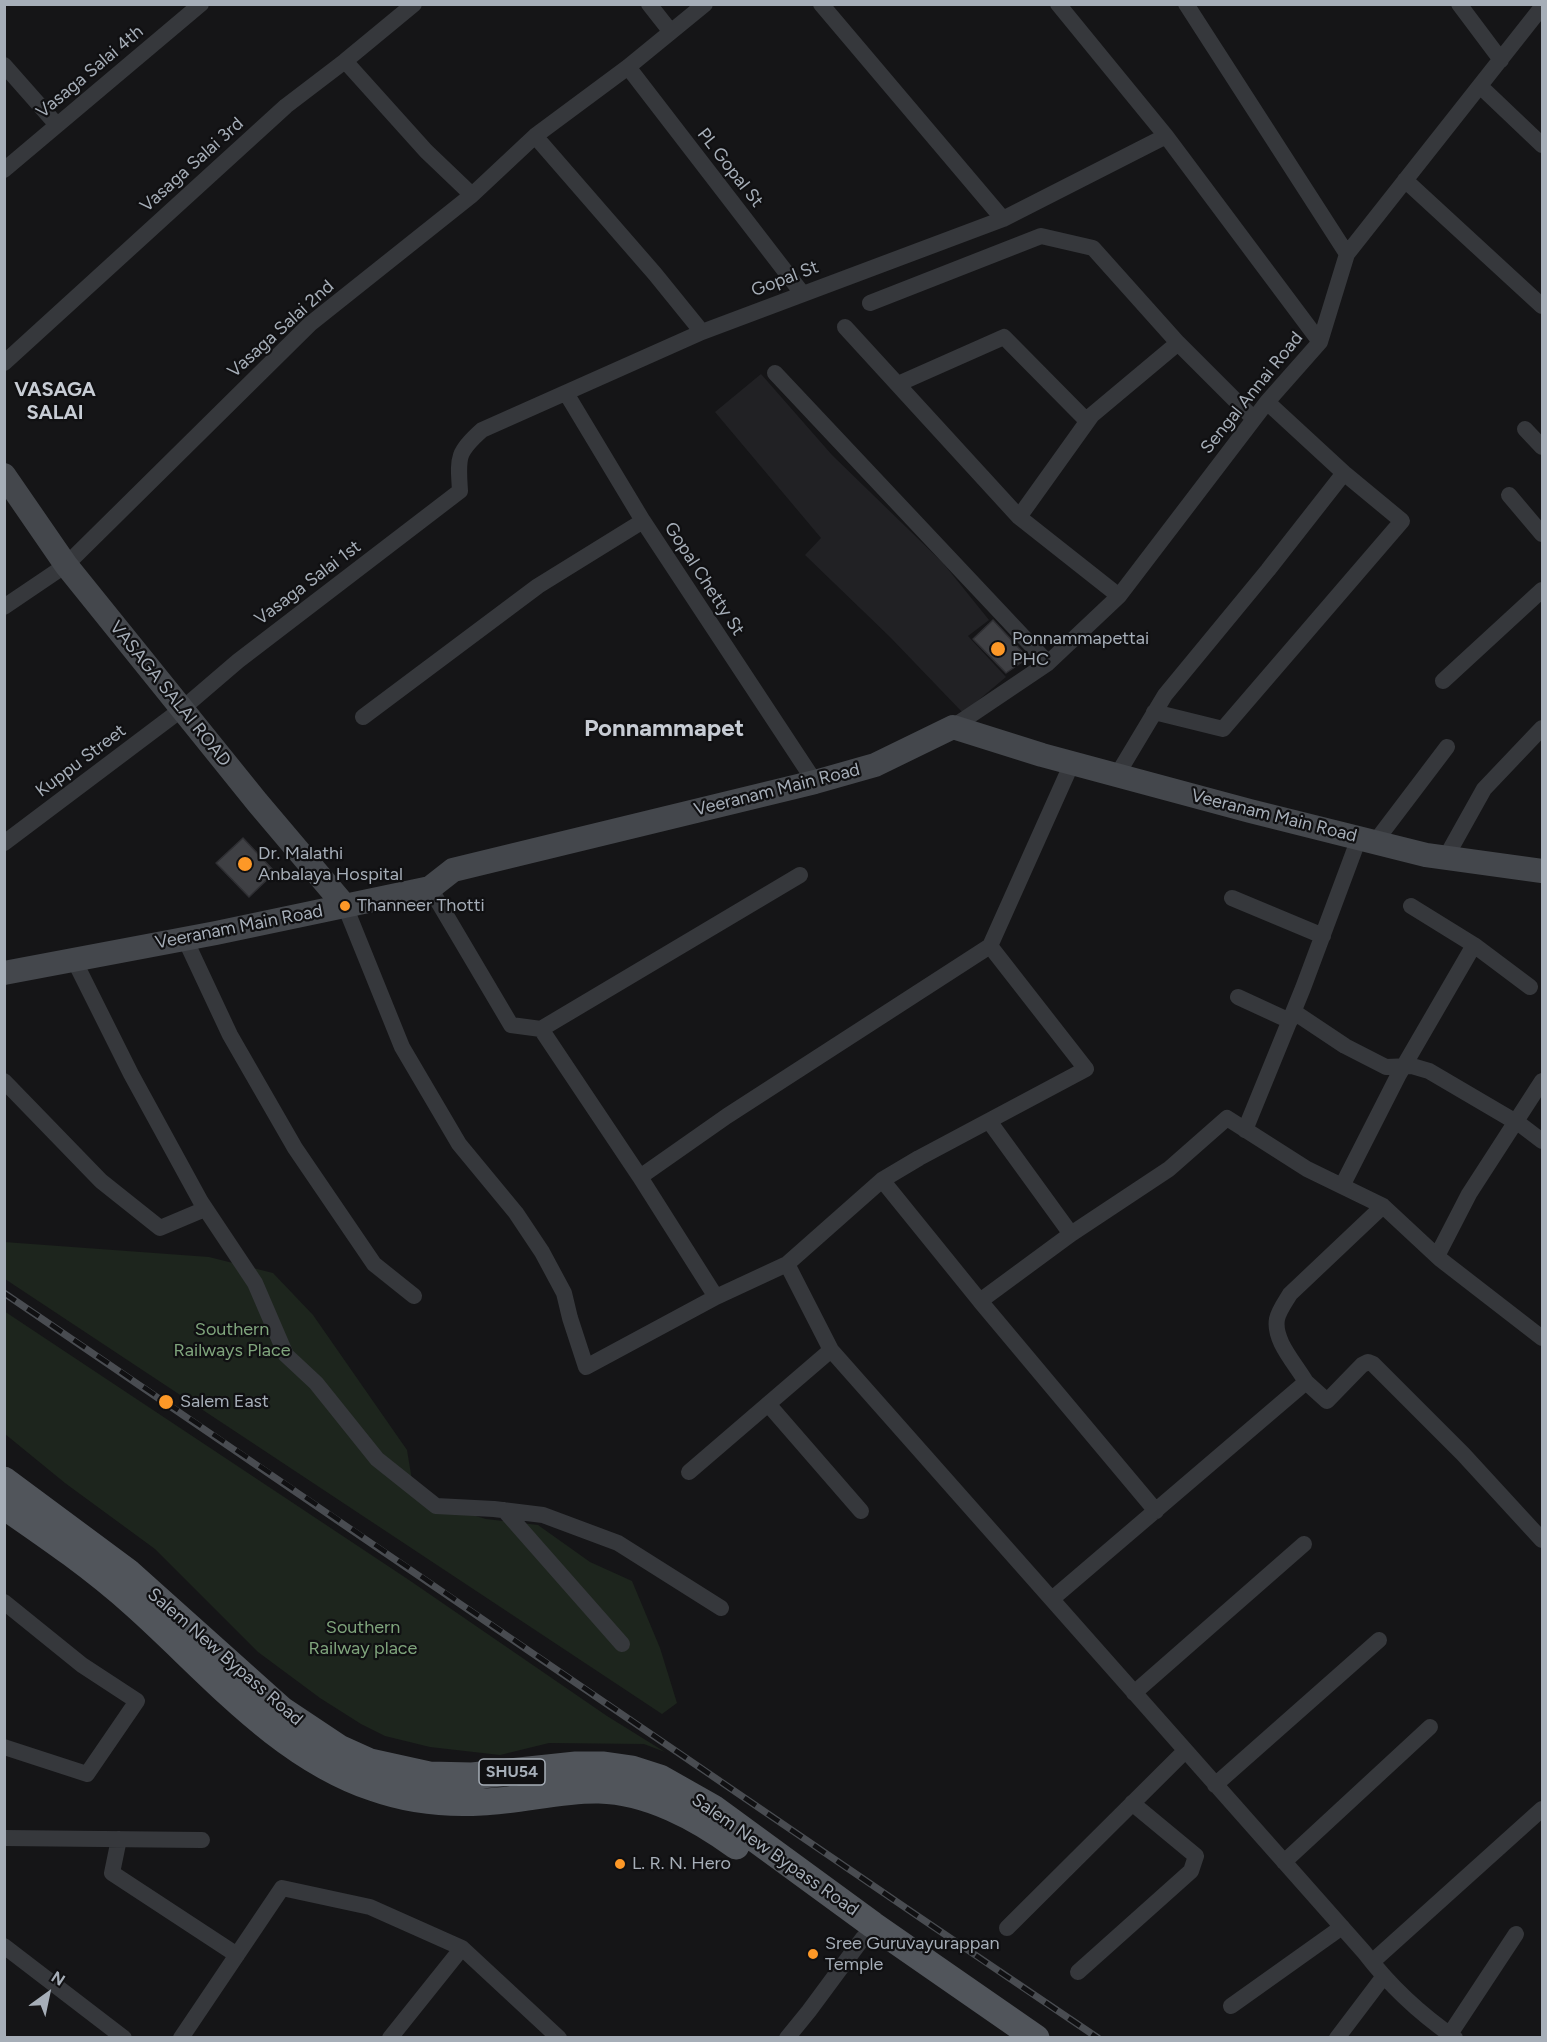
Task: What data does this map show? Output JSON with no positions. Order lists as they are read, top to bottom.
{
  "streets": {
    "main road": [
      "VASAGA SALAI ROAD",
      "Veeranam Main Road",
      "Salem New Bypass Road",
      "SHU54"
    ],
    "street": [
      "Vasaga Salai 4th",
      "Vasaga Salai 3rd",
      "PL Gopal St",
      "Gopal St",
      "Vasaga Salai 2nd",
      "Sengal Annai Road",
      "Gopal Chetty St",
      "Vasaga Salai 1st",
      "Kuppu Street"
    ]
  },
  "crossings": [
    ["PL Gopal St", "Gopal St"],
    ["PL Gopal St", "Vasaga Salai 2nd"],
    ["Gopal St", "Gopal Chetty St"],
    ["Gopal St", "Vasaga Salai 1st"],
    ["Vasaga Salai 2nd", "VASAGA SALAI ROAD"],
    ["Sengal Annai Road", "Veeranam Main Road"],
    ["Gopal Chetty St", "Veeranam Main Road"],
    ["Vasaga Salai 1st", "VASAGA SALAI ROAD"],
    ["Vasaga Salai 1st", "Kuppu Street"],
    ["VASAGA SALAI ROAD", "Kuppu Street"],
    ["VASAGA SALAI ROAD", "Veeranam Main Road"]
  ],
  "districts": ["VASAGA SALAI", "Ponnammapet"],
  "parks": ["Southern Railways Place", "Southern Railway place"],
  "places": [
    "Ponnammapettai PHC",
    "Dr. Malathi Anbalaya Hospital",
    "Thanneer Thotti",
    "Salem East",
    "L. R. N. Hero",
    "Sree Guruvayurappan Temple"
  ],
  "north": "top right"
}
